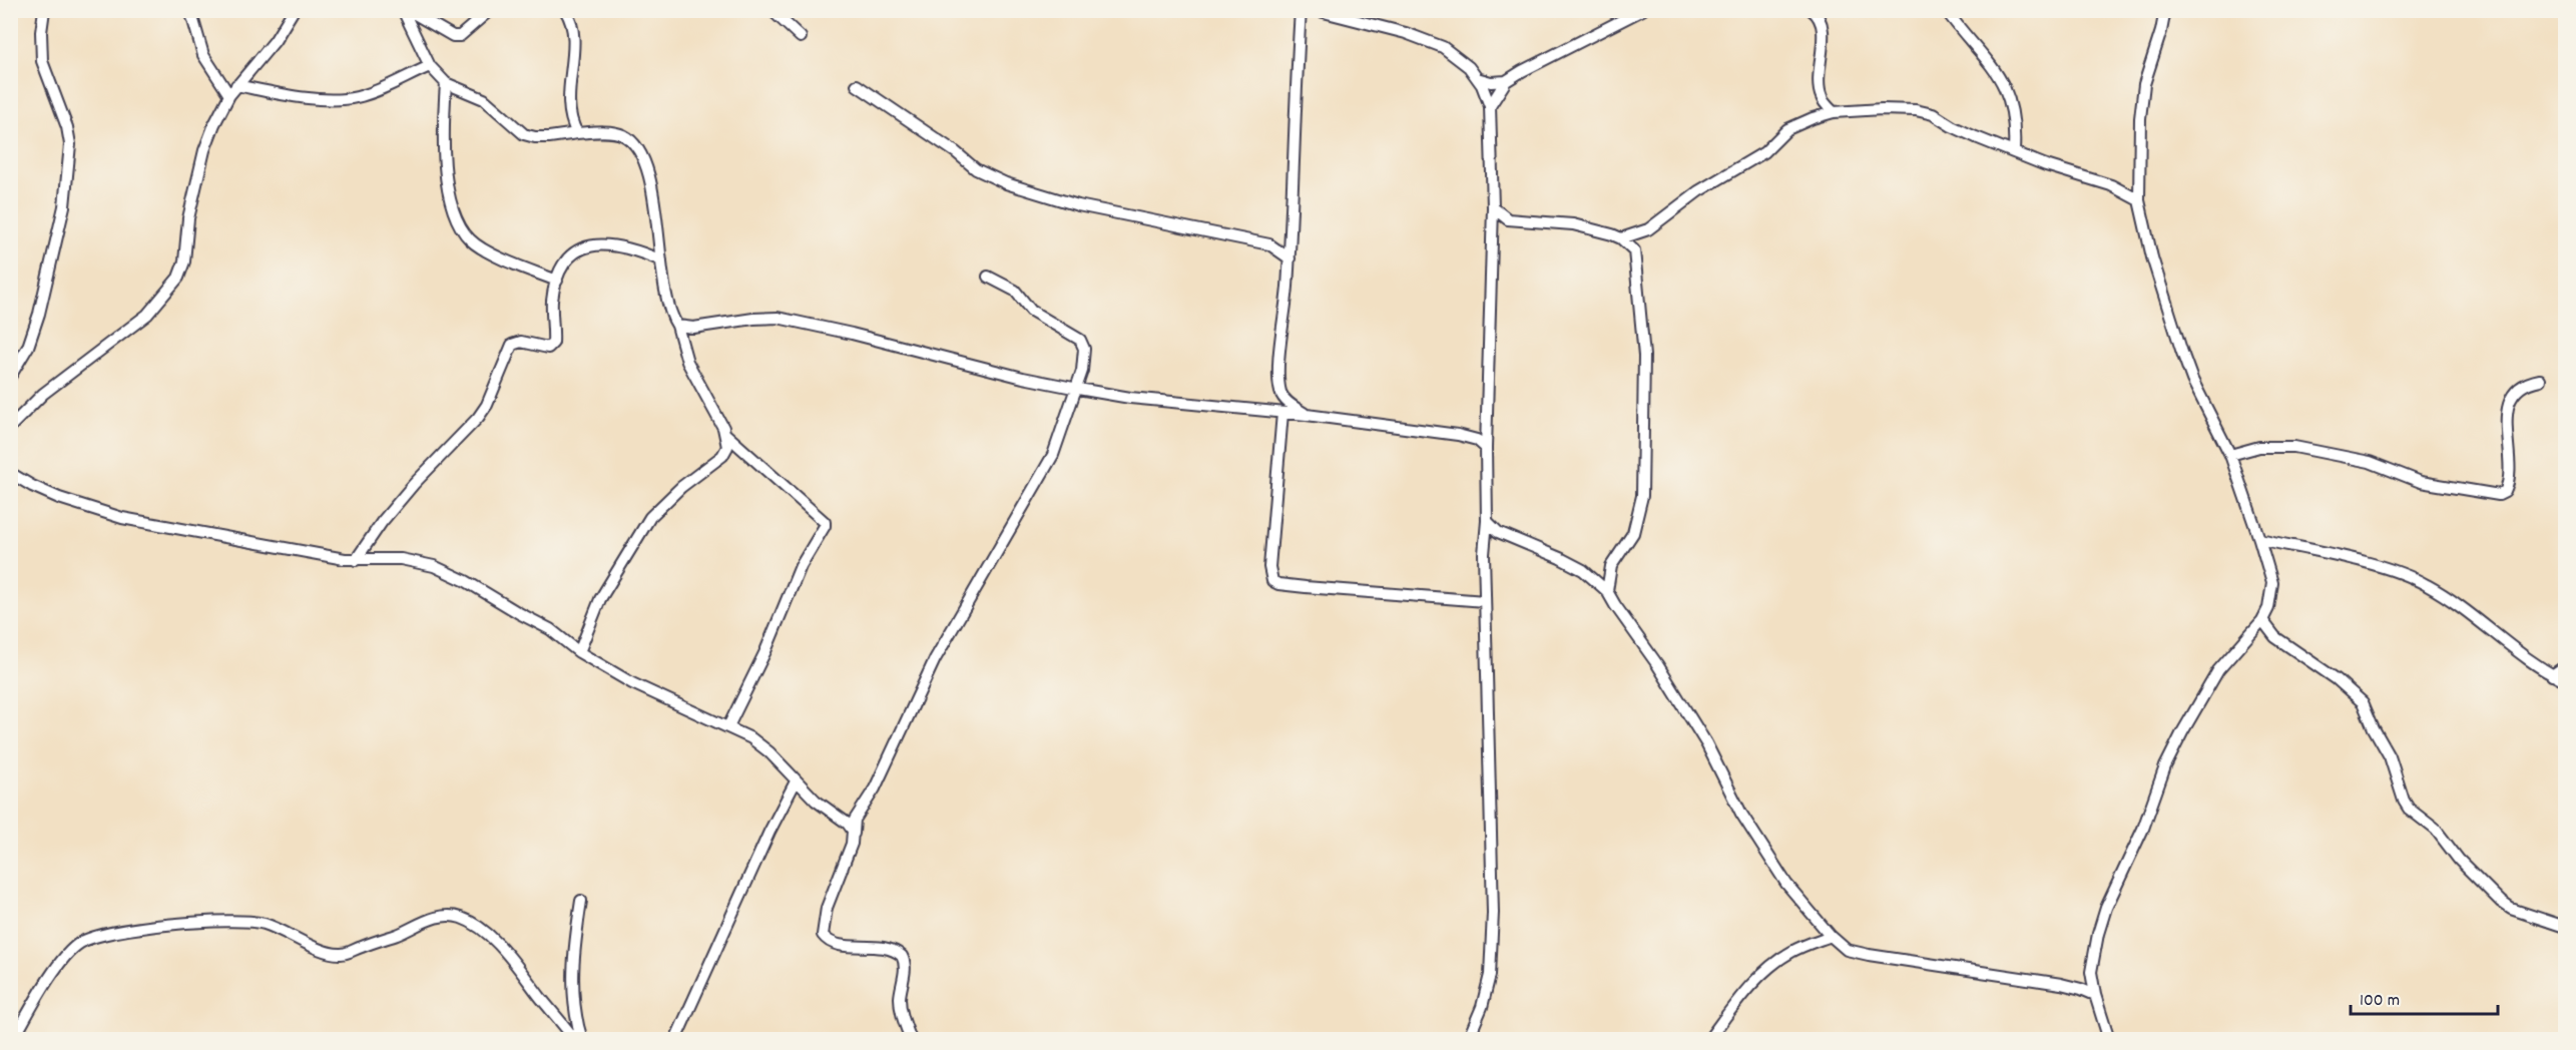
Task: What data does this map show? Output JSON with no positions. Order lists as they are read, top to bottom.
{
  "scale_bar": "100 m"
}
